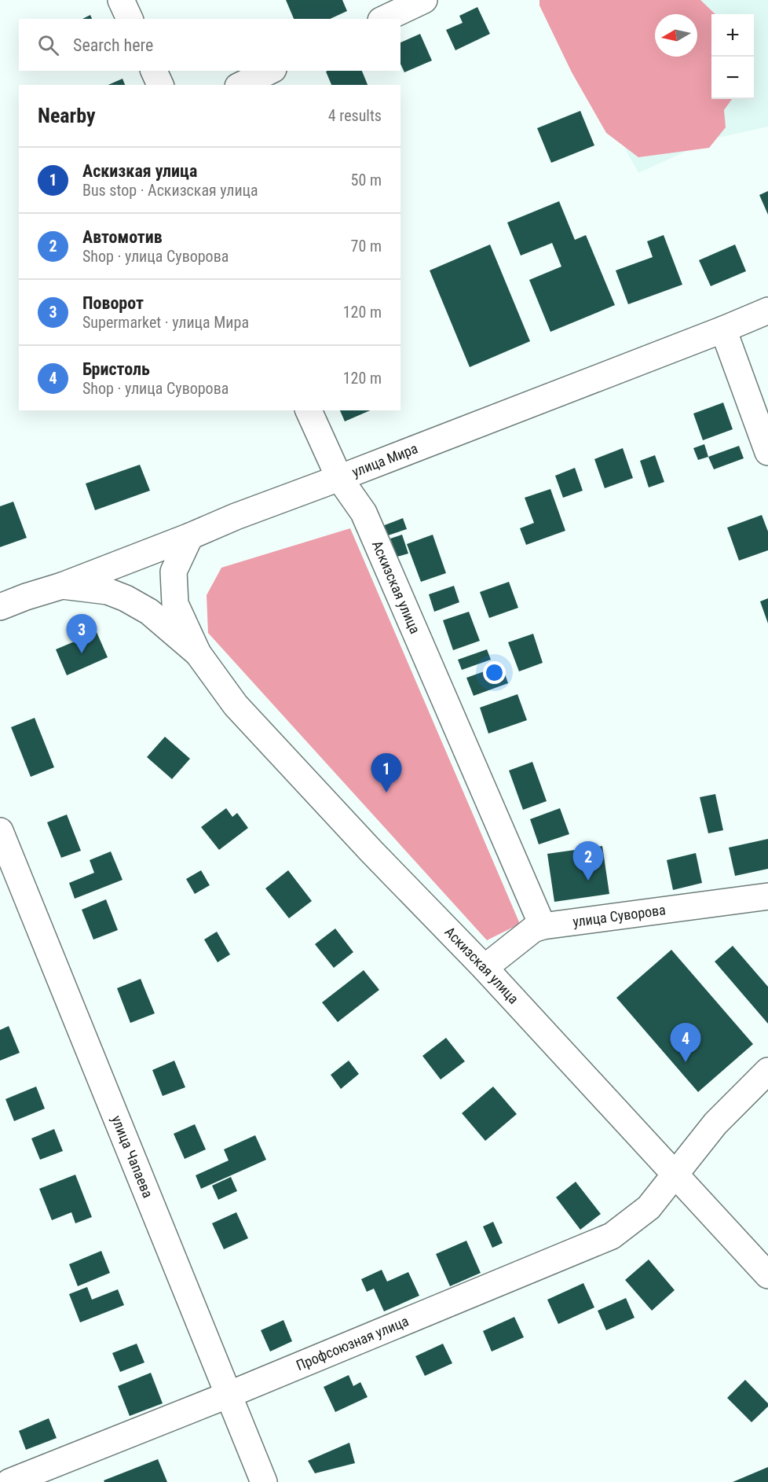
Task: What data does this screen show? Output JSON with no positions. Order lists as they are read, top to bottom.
{
  "streets": {
    "street": [
      "улица Мира",
      "Аскизская улица",
      "улица Суворова",
      "улица Чапаева",
      "Профсоюзная улица"
    ]
  },
  "crossings": [
    ["улица Мира", "Аскизская улица"],
    ["Аскизская улица", "улица Суворова"],
    ["Аскизская улица", "Профсоюзная улица"],
    ["улица Чапаева", "Профсоюзная улица"]
  ],
  "north": "left",
  "page": {
    "map_buttons": ["+", "−"],
    "search": "Search here",
    "heading": ["Nearby", "4 results"],
    "list": [
      {
        "mark": "1",
        "name": "Аскизкая улица",
        "note": "Bus stop · Аскизская улица",
        "value": "50 m"
      },
      {
        "mark": "2",
        "name": "Автомотив",
        "note": "Shop · улица Суворова",
        "value": "70 m"
      },
      {
        "mark": "3",
        "name": "Поворот",
        "note": "Supermarket · улица Мира",
        "value": "120 m"
      },
      {
        "mark": "4",
        "name": "Бристоль",
        "note": "Shop · улица Суворова",
        "value": "120 m"
      }
    ],
    "pins": [
      "3",
      "1",
      "2",
      "4"
    ]
  }
}
